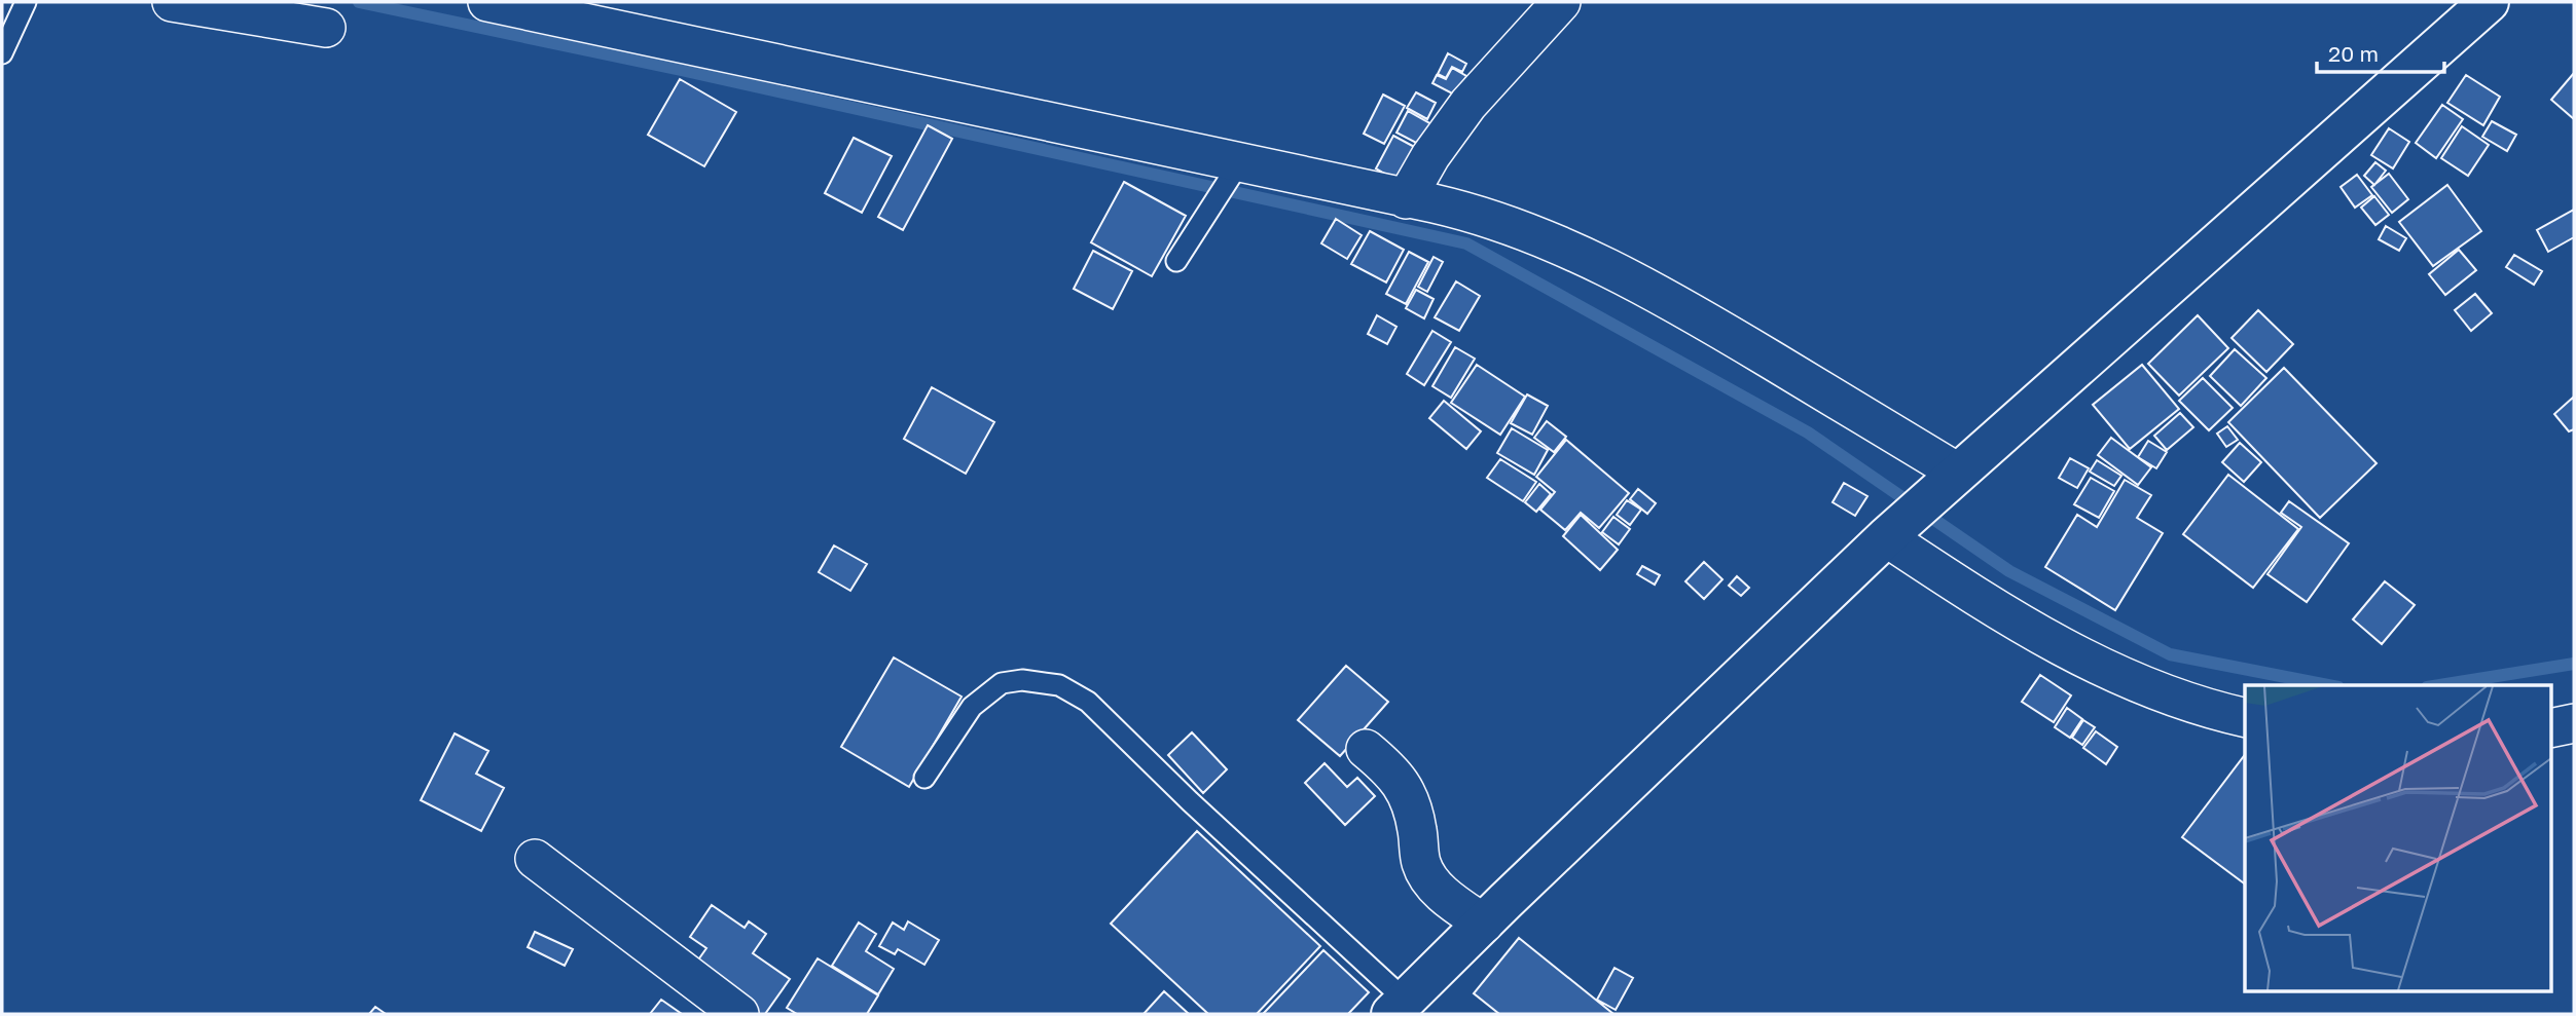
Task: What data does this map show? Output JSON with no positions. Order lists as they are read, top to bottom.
{
  "scale_bar": "20 m"
}
